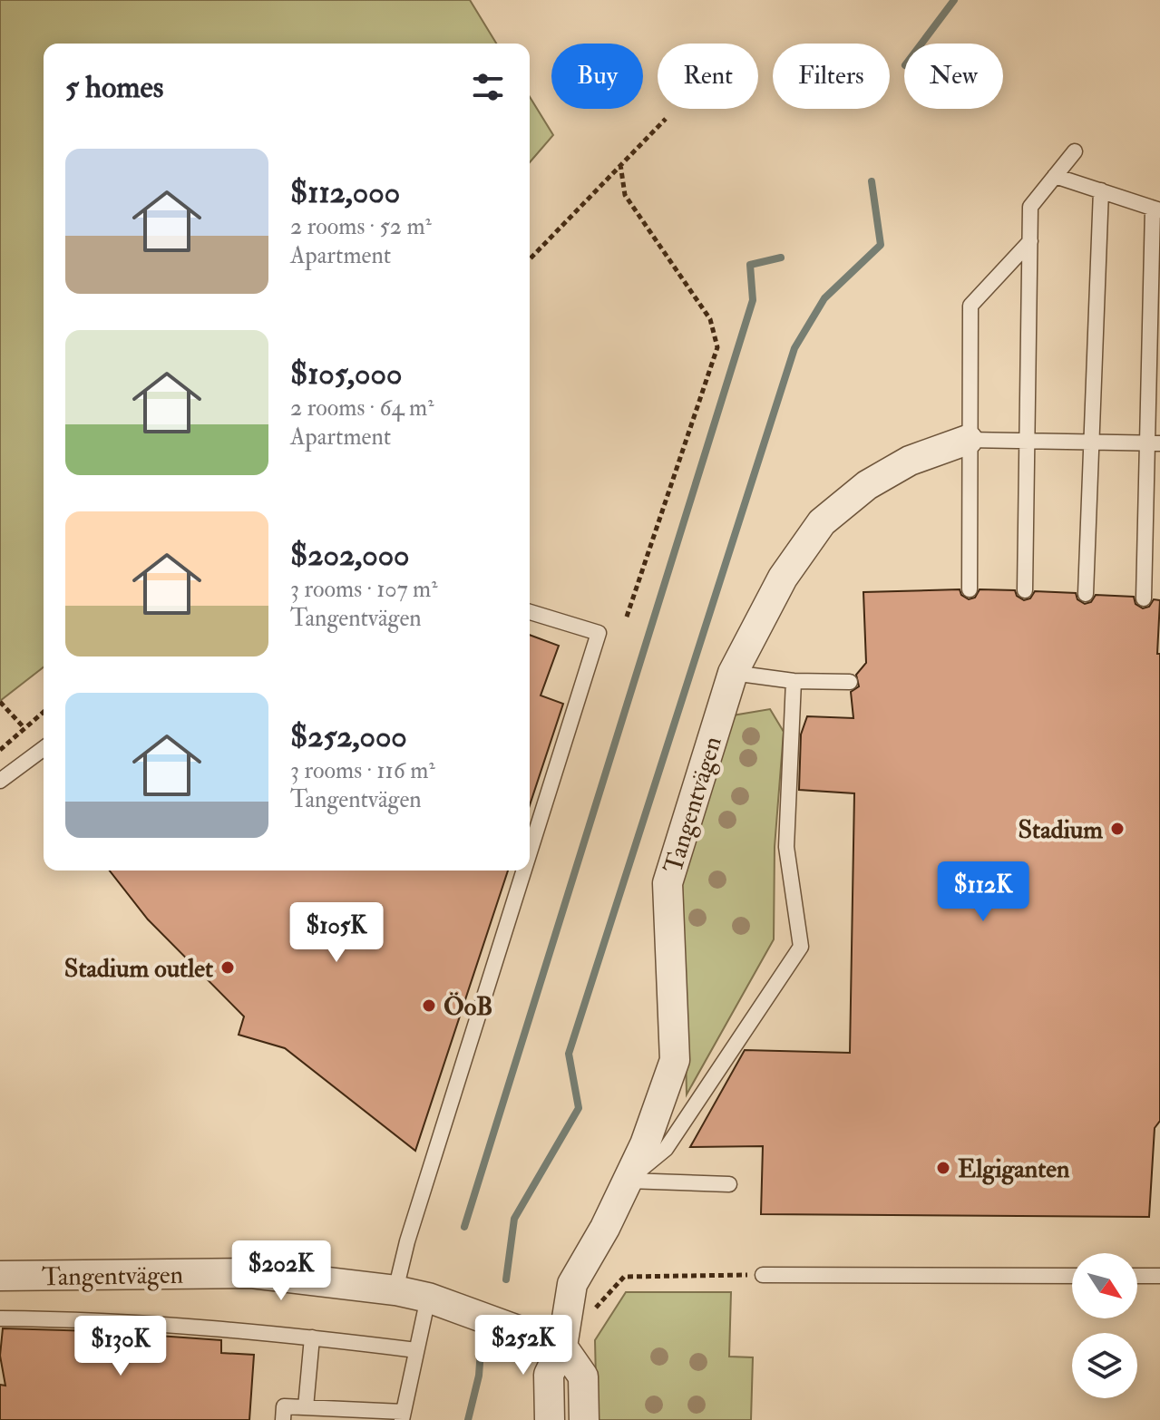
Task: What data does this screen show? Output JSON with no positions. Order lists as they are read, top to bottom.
{
  "streets": {
    "street": ["Tangentvägen"]
  },
  "places": [
    "Stadium",
    "Stadium outlet",
    "ÖoB",
    "Elgiganten"
  ],
  "north": "bottom right",
  "page": {
    "chip": [
      "Buy",
      "Rent",
      "Filters",
      "New"
    ],
    "heading": "5 homes",
    "list": [
      {
        "name": "$112,000",
        "note": "2 rooms · 52 m² · Apartment"
      },
      {
        "name": "$105,000",
        "note": "2 rooms · 64 m² · Apartment"
      },
      {
        "name": "$202,000",
        "note": "3 rooms · 107 m² · Tangentvägen"
      },
      {
        "name": "$252,000",
        "note": "3 rooms · 116 m² · Tangentvägen"
      }
    ],
    "price": [
      "$112K",
      "$105K",
      "$202K",
      "$252K",
      "$130K"
    ]
  }
}
